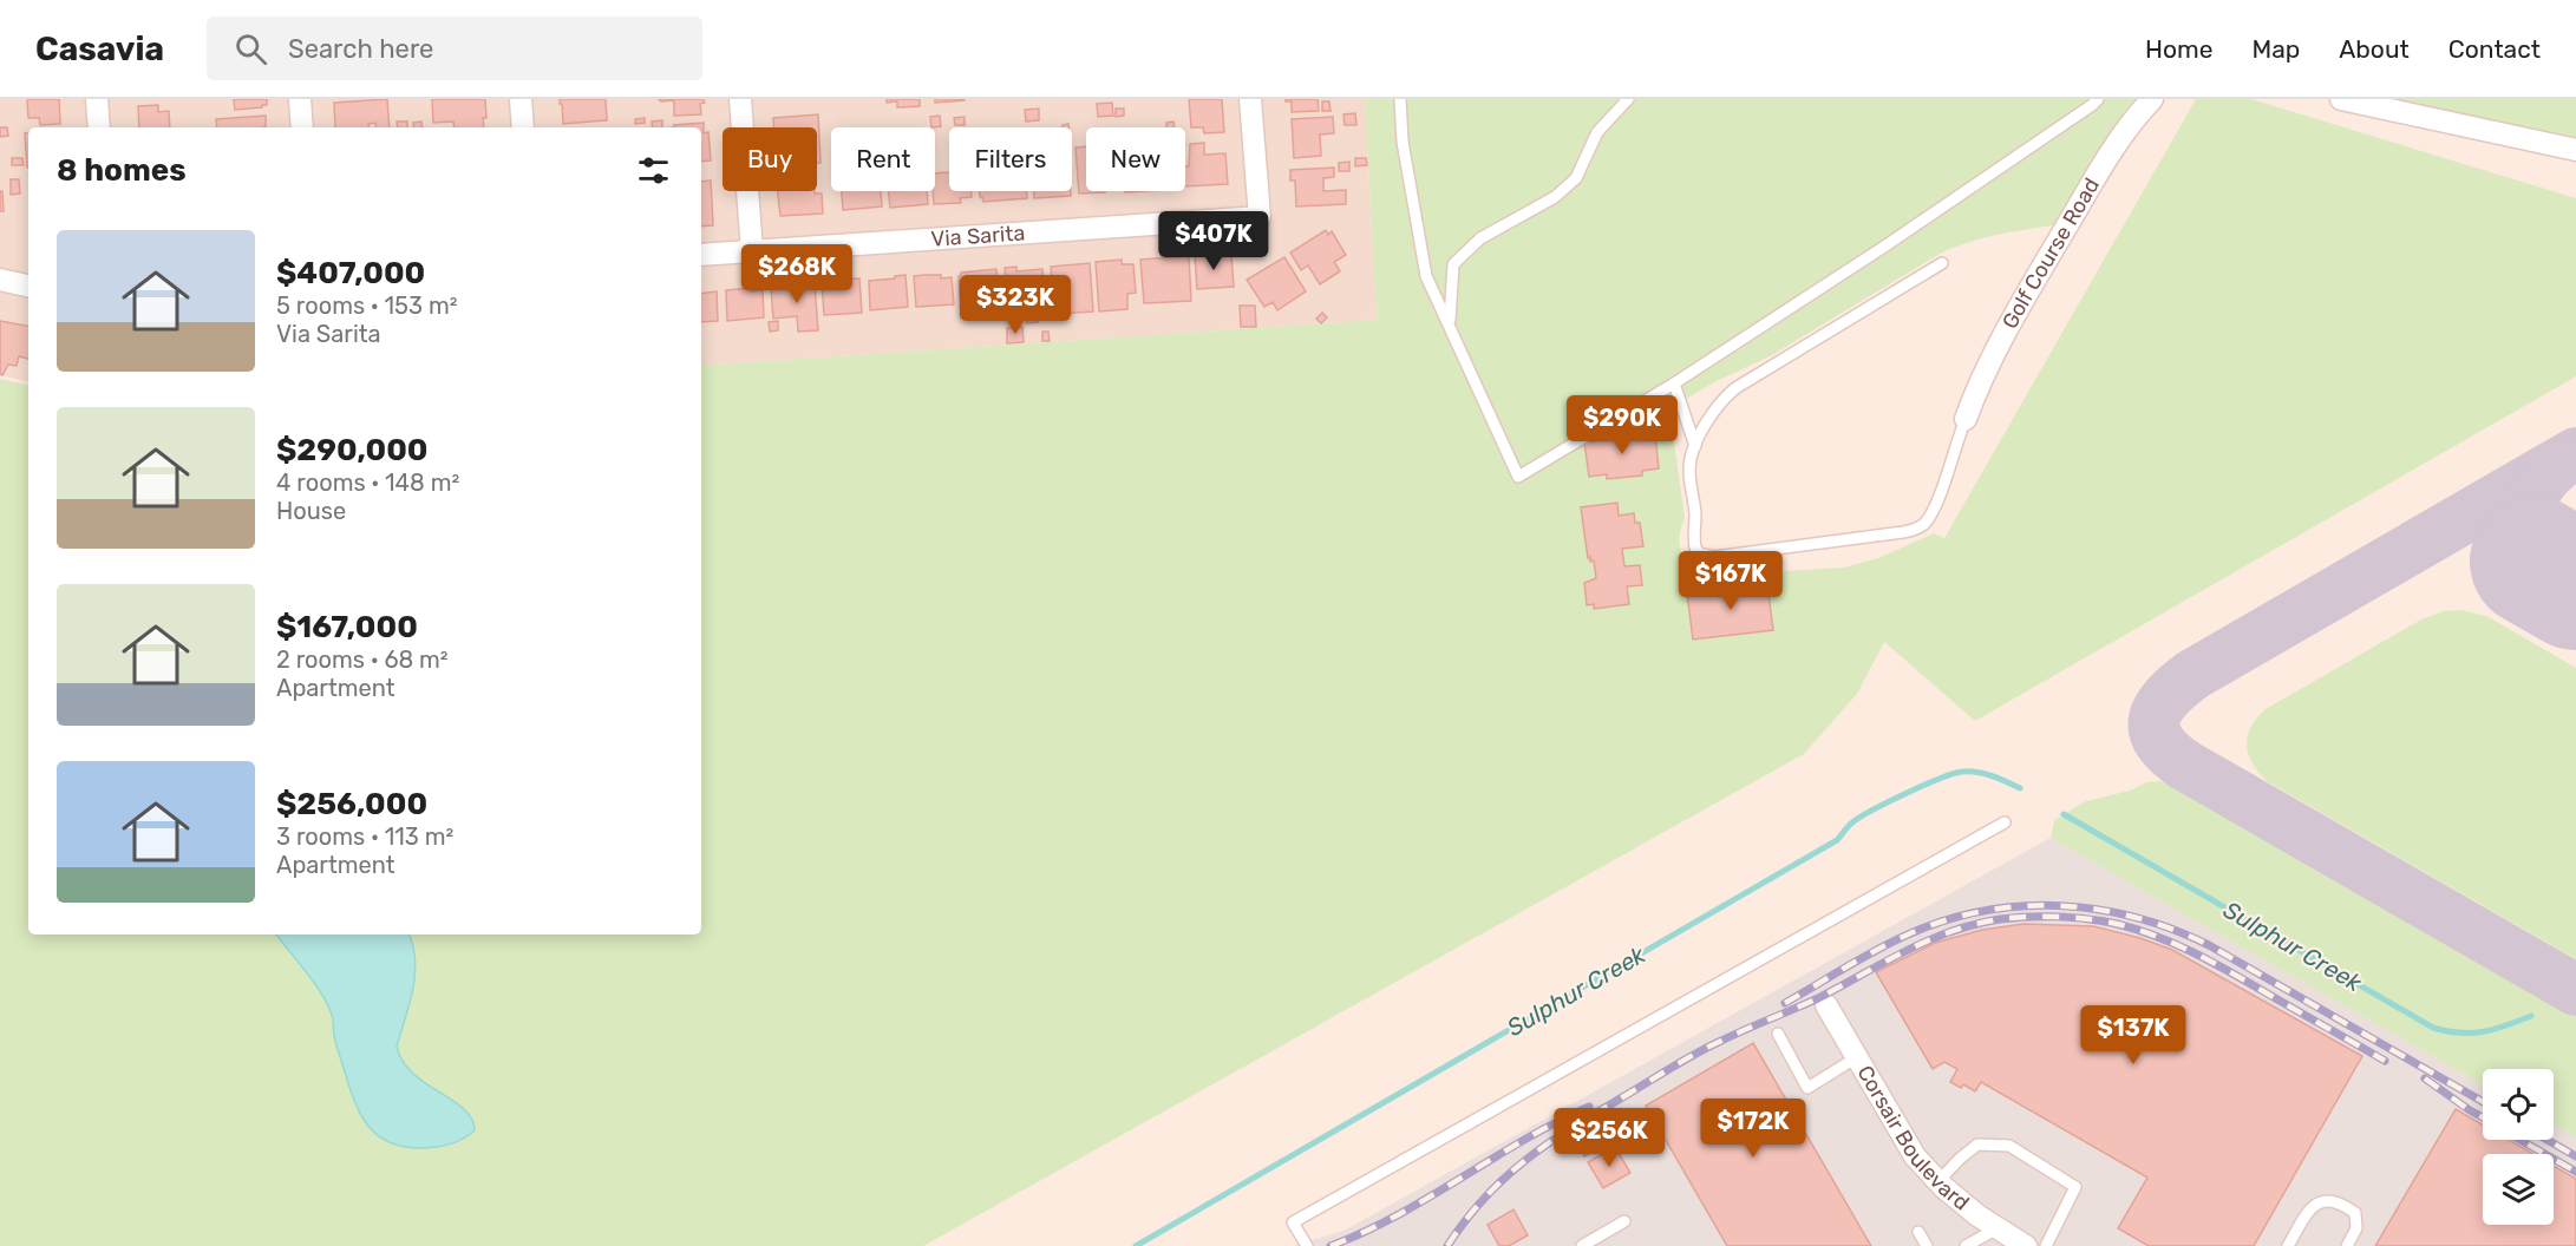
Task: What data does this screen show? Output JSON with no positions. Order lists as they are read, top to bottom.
{
  "streets": {
    "street": ["Via Sarita", "Golf Course Road", "Corsair Boulevard"]
  },
  "water": ["Sulphur Creek"],
  "page": {
    "header": "Casavia",
    "search": "Search here",
    "nav": [
      "Home",
      "Map",
      "About",
      "Contact"
    ],
    "chip": [
      "Buy",
      "Rent",
      "Filters",
      "New"
    ],
    "heading": "8 homes",
    "price": [
      "$407K",
      "$268K",
      "$323K",
      "$290K",
      "$167K",
      "$137K",
      "$172K",
      "$256K"
    ],
    "list": [
      {
        "name": "$407,000",
        "note": "5 rooms · 153 m² · Via Sarita"
      },
      {
        "name": "$290,000",
        "note": "4 rooms · 148 m² · House"
      },
      {
        "name": "$167,000",
        "note": "2 rooms · 68 m² · Apartment"
      },
      {
        "name": "$256,000",
        "note": "3 rooms · 113 m² · Apartment"
      }
    ]
  }
}
